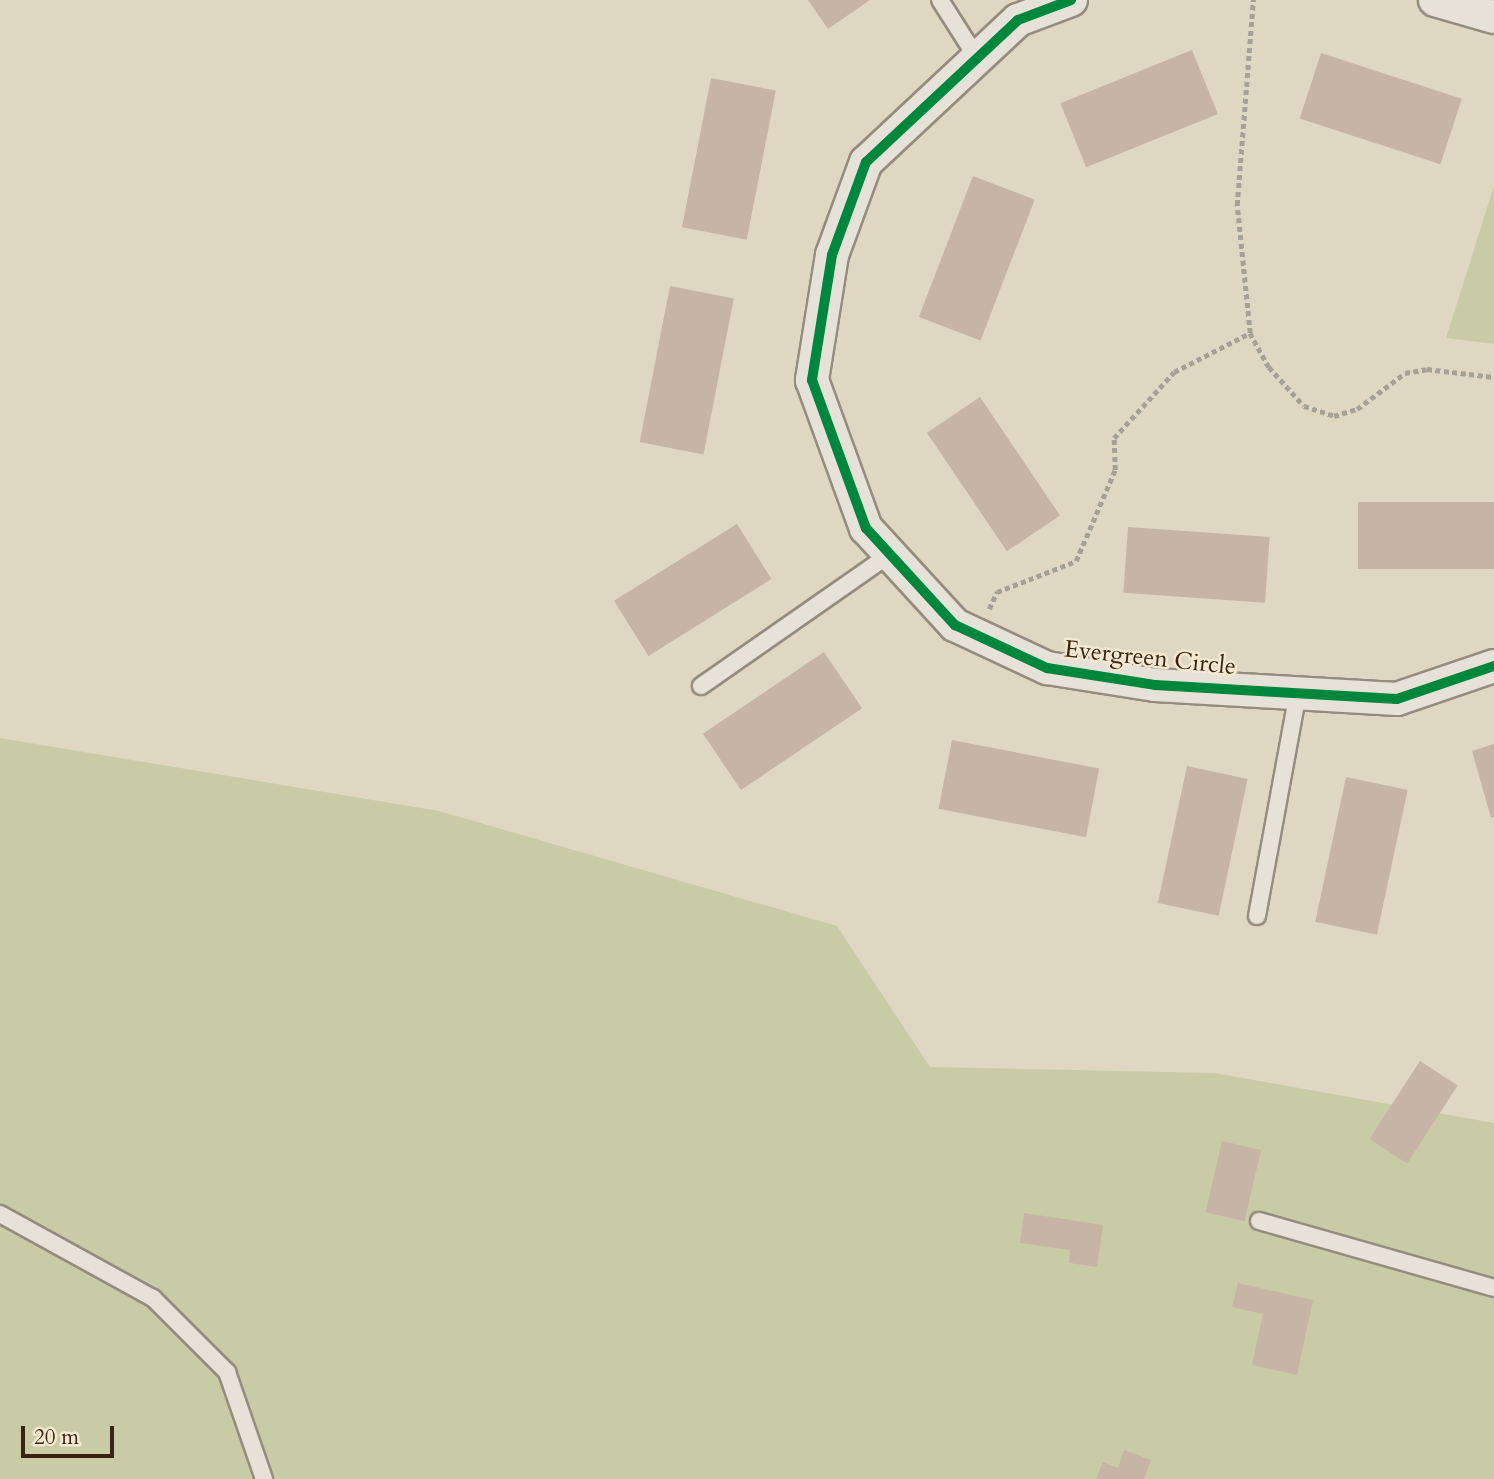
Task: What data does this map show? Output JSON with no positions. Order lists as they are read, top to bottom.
{
  "streets": {
    "street": ["Evergreen Circle"]
  },
  "scale_bar": "20 m"
}
